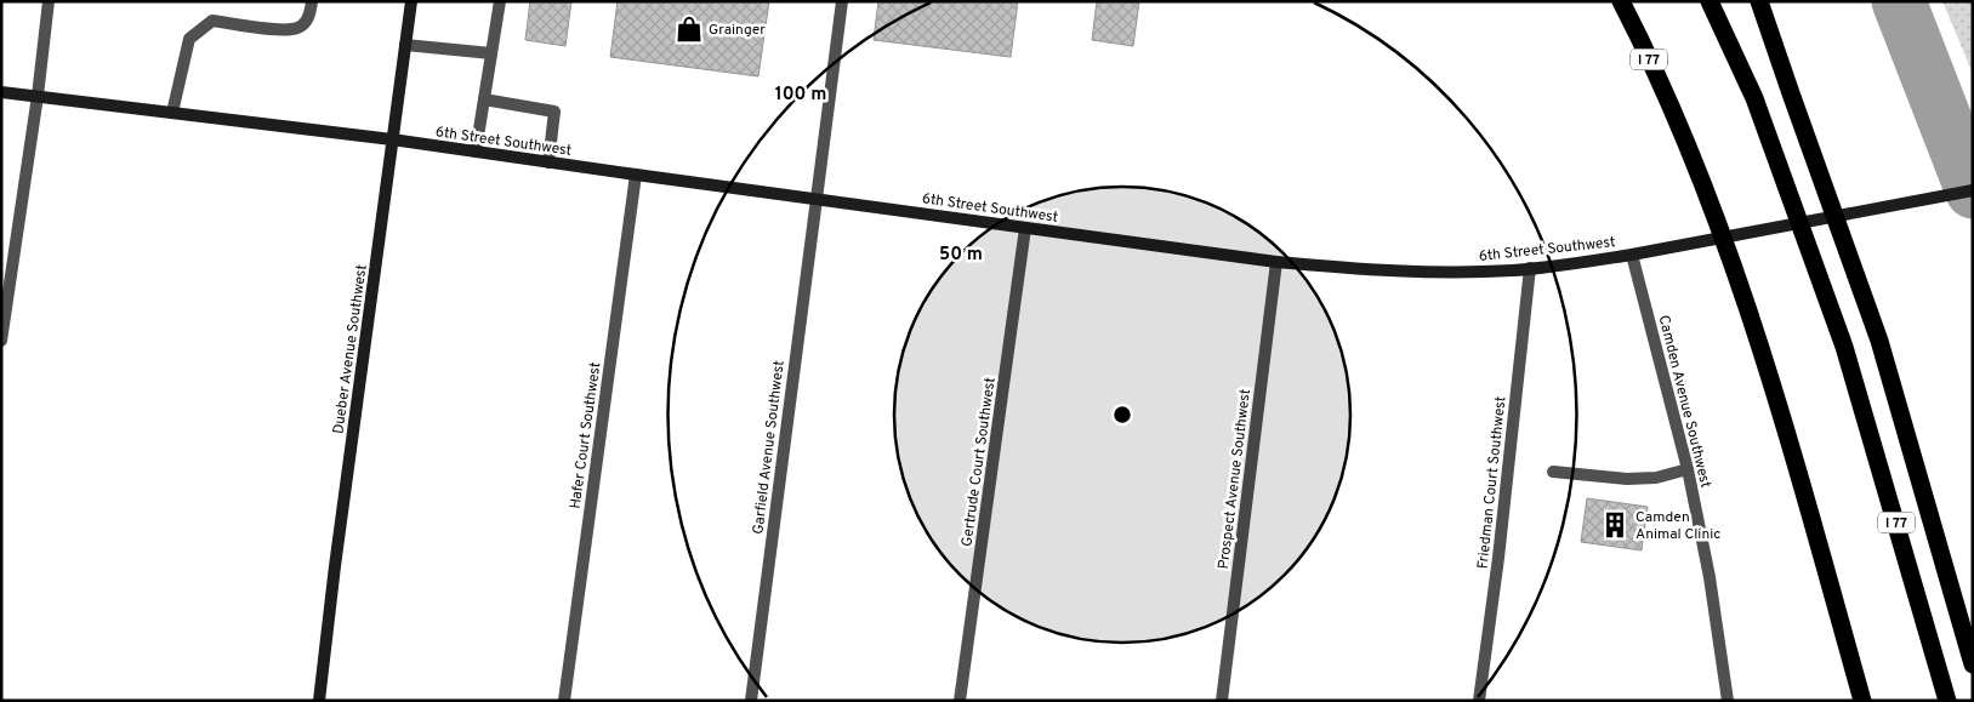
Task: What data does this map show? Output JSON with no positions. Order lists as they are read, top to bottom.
{
  "streets": {
    "highway": ["I 77"],
    "street": [
      "6th Street Southwest",
      "Dueber Avenue Southwest",
      "Camden Avenue Southwest",
      "Hafer Court Southwest",
      "Garfield Avenue Southwest",
      "Gertrude Court Southwest",
      "Prospect Avenue Southwest",
      "Friedman Court Southwest"
    ]
  },
  "crossings": [
    ["6th Street Southwest", "Dueber Avenue Southwest"],
    ["6th Street Southwest", "Camden Avenue Southwest"],
    ["6th Street Southwest", "Hafer Court Southwest"],
    ["6th Street Southwest", "Garfield Avenue Southwest"],
    ["6th Street Southwest", "Gertrude Court Southwest"],
    ["6th Street Southwest", "Prospect Avenue Southwest"],
    ["6th Street Southwest", "Friedman Court Southwest"]
  ],
  "places": {
    "shop": ["Grainger"],
    "building": ["Camden Animal Clinic"]
  },
  "rings": ["100 m", "50 m"]
}
